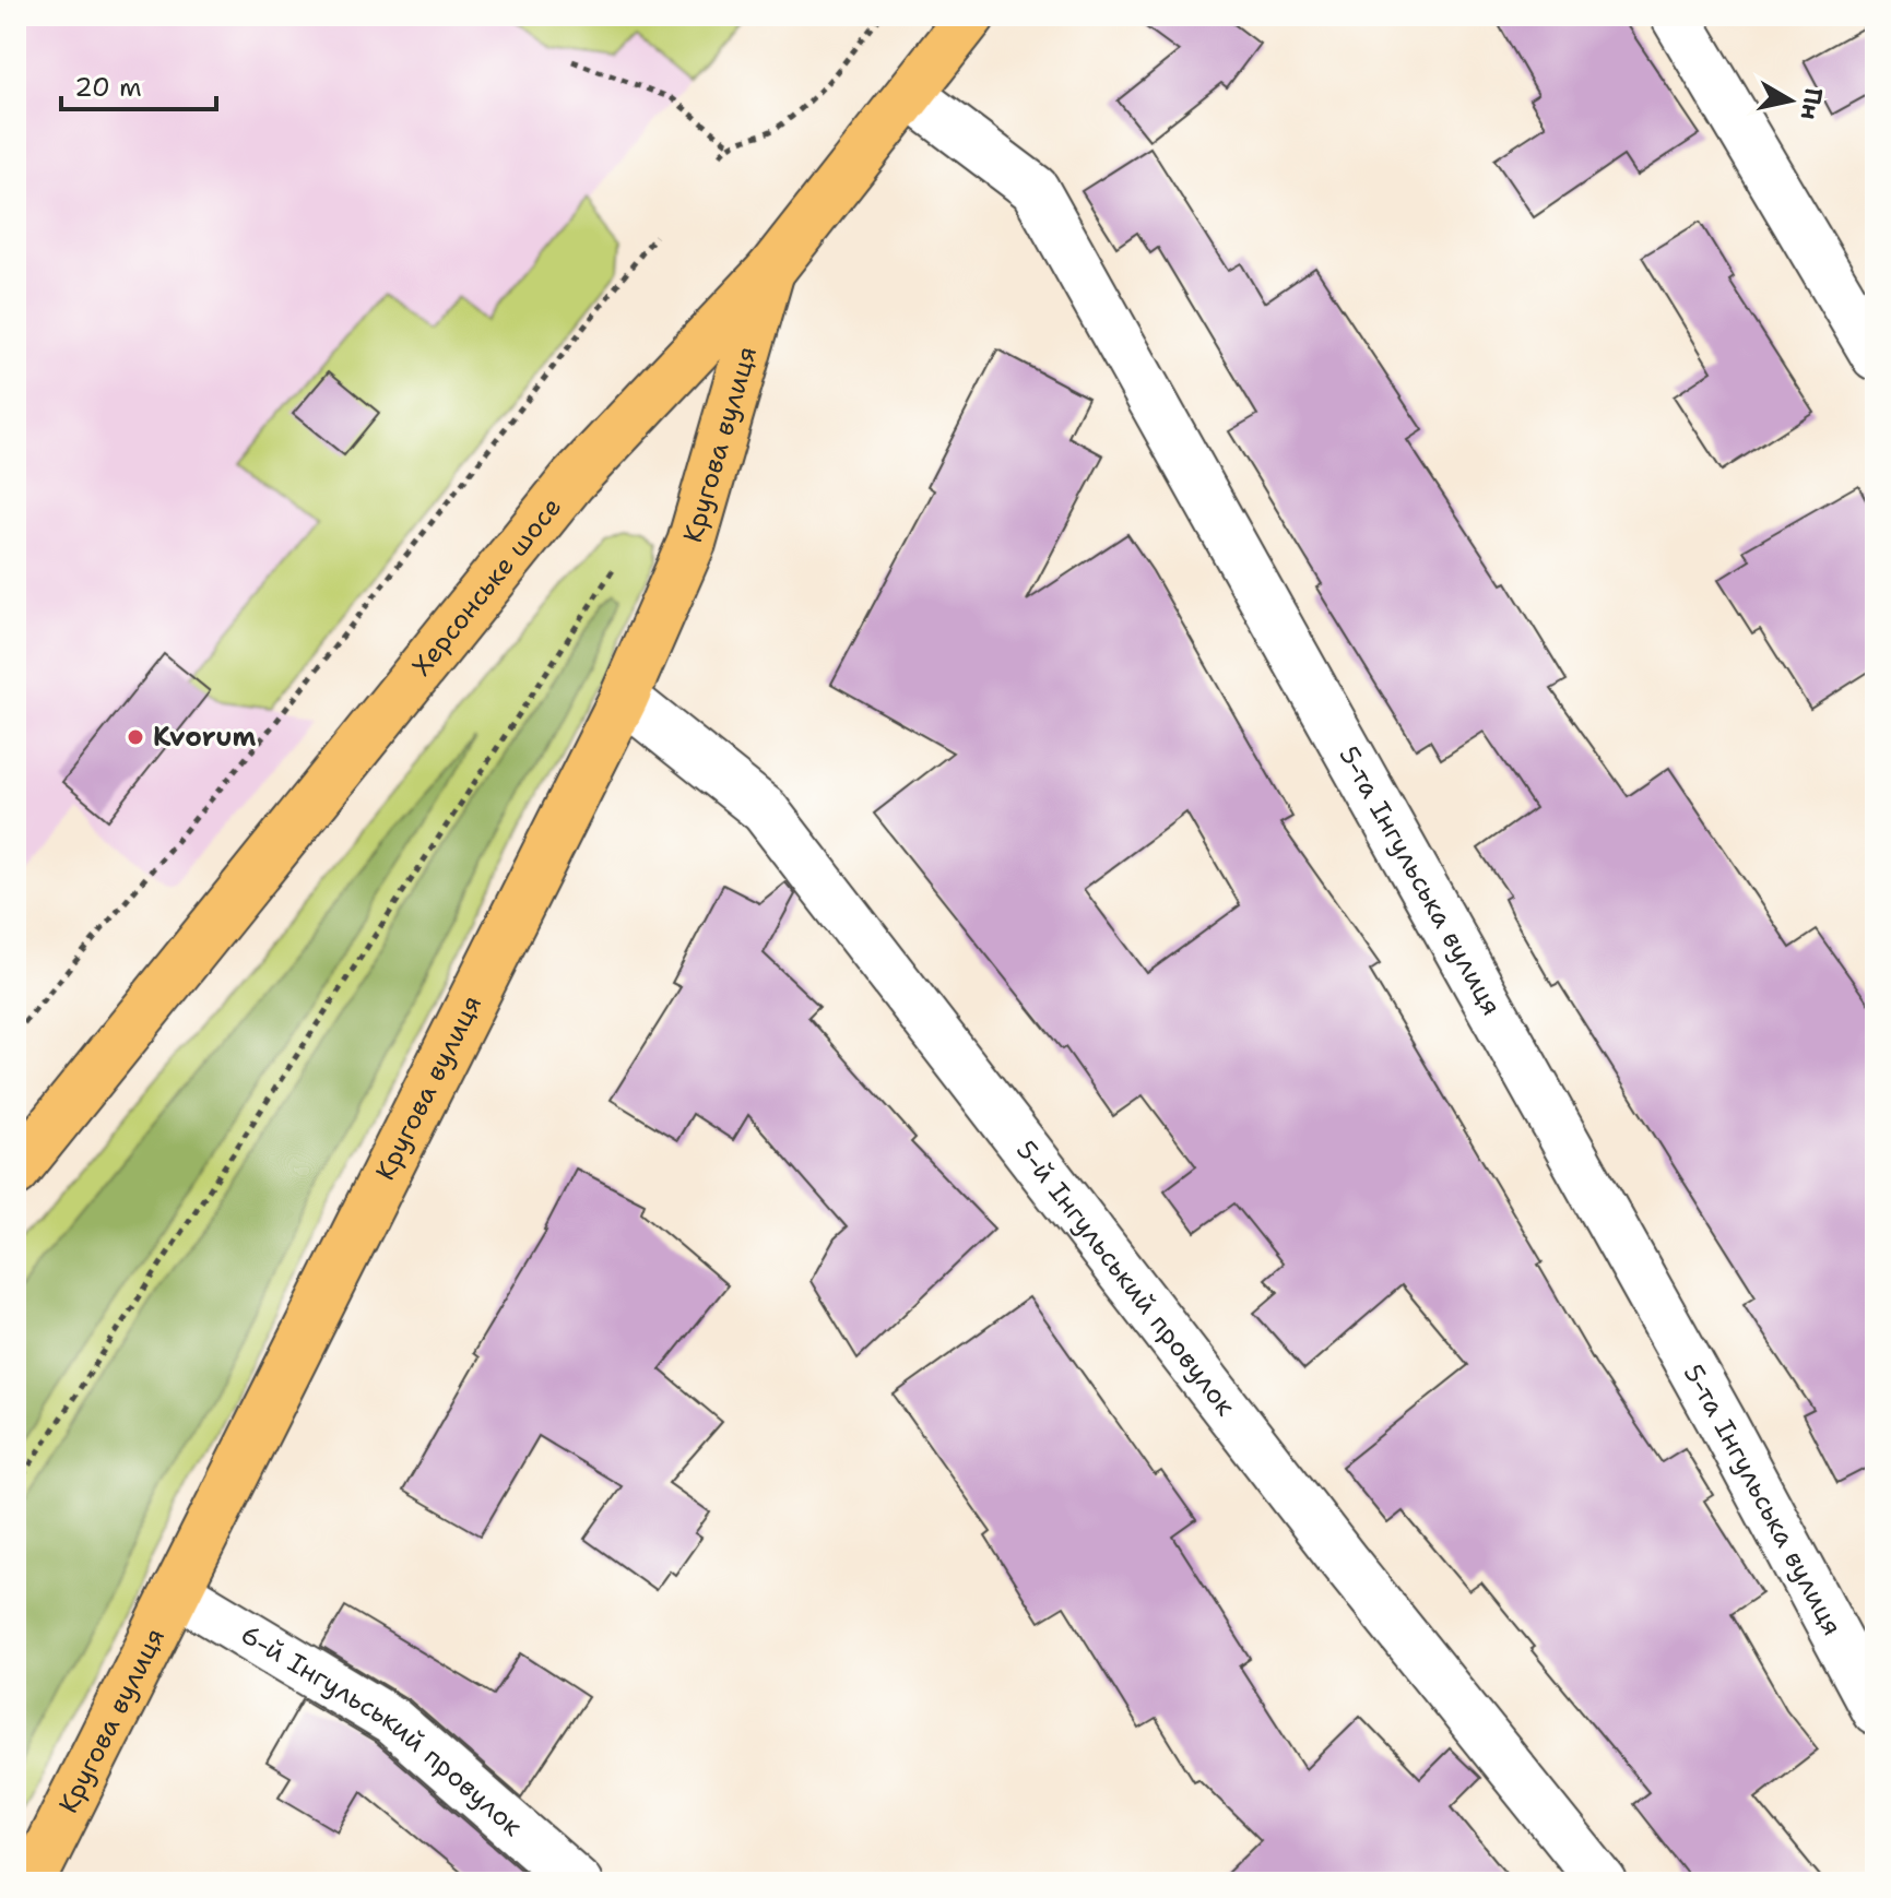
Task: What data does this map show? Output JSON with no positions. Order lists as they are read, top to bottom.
{
  "streets": {
    "main road": ["Кругова вулиця", "Херсонське шосе"],
    "street": ["5-та Інгульська вулиця", "5-й Інгульський провулок", "6-й Інгульський провулок"]
  },
  "crossings": [
    ["Кругова вулиця", "Херсонське шосе"],
    ["Кругова вулиця", "5-й Інгульський провулок"],
    ["Кругова вулиця", "6-й Інгульський провулок"],
    ["Херсонське шосе", "5-та Інгульська вулиця"]
  ],
  "places": ["Kvorum"],
  "scale_bar": "20 m",
  "north": "right"
}
